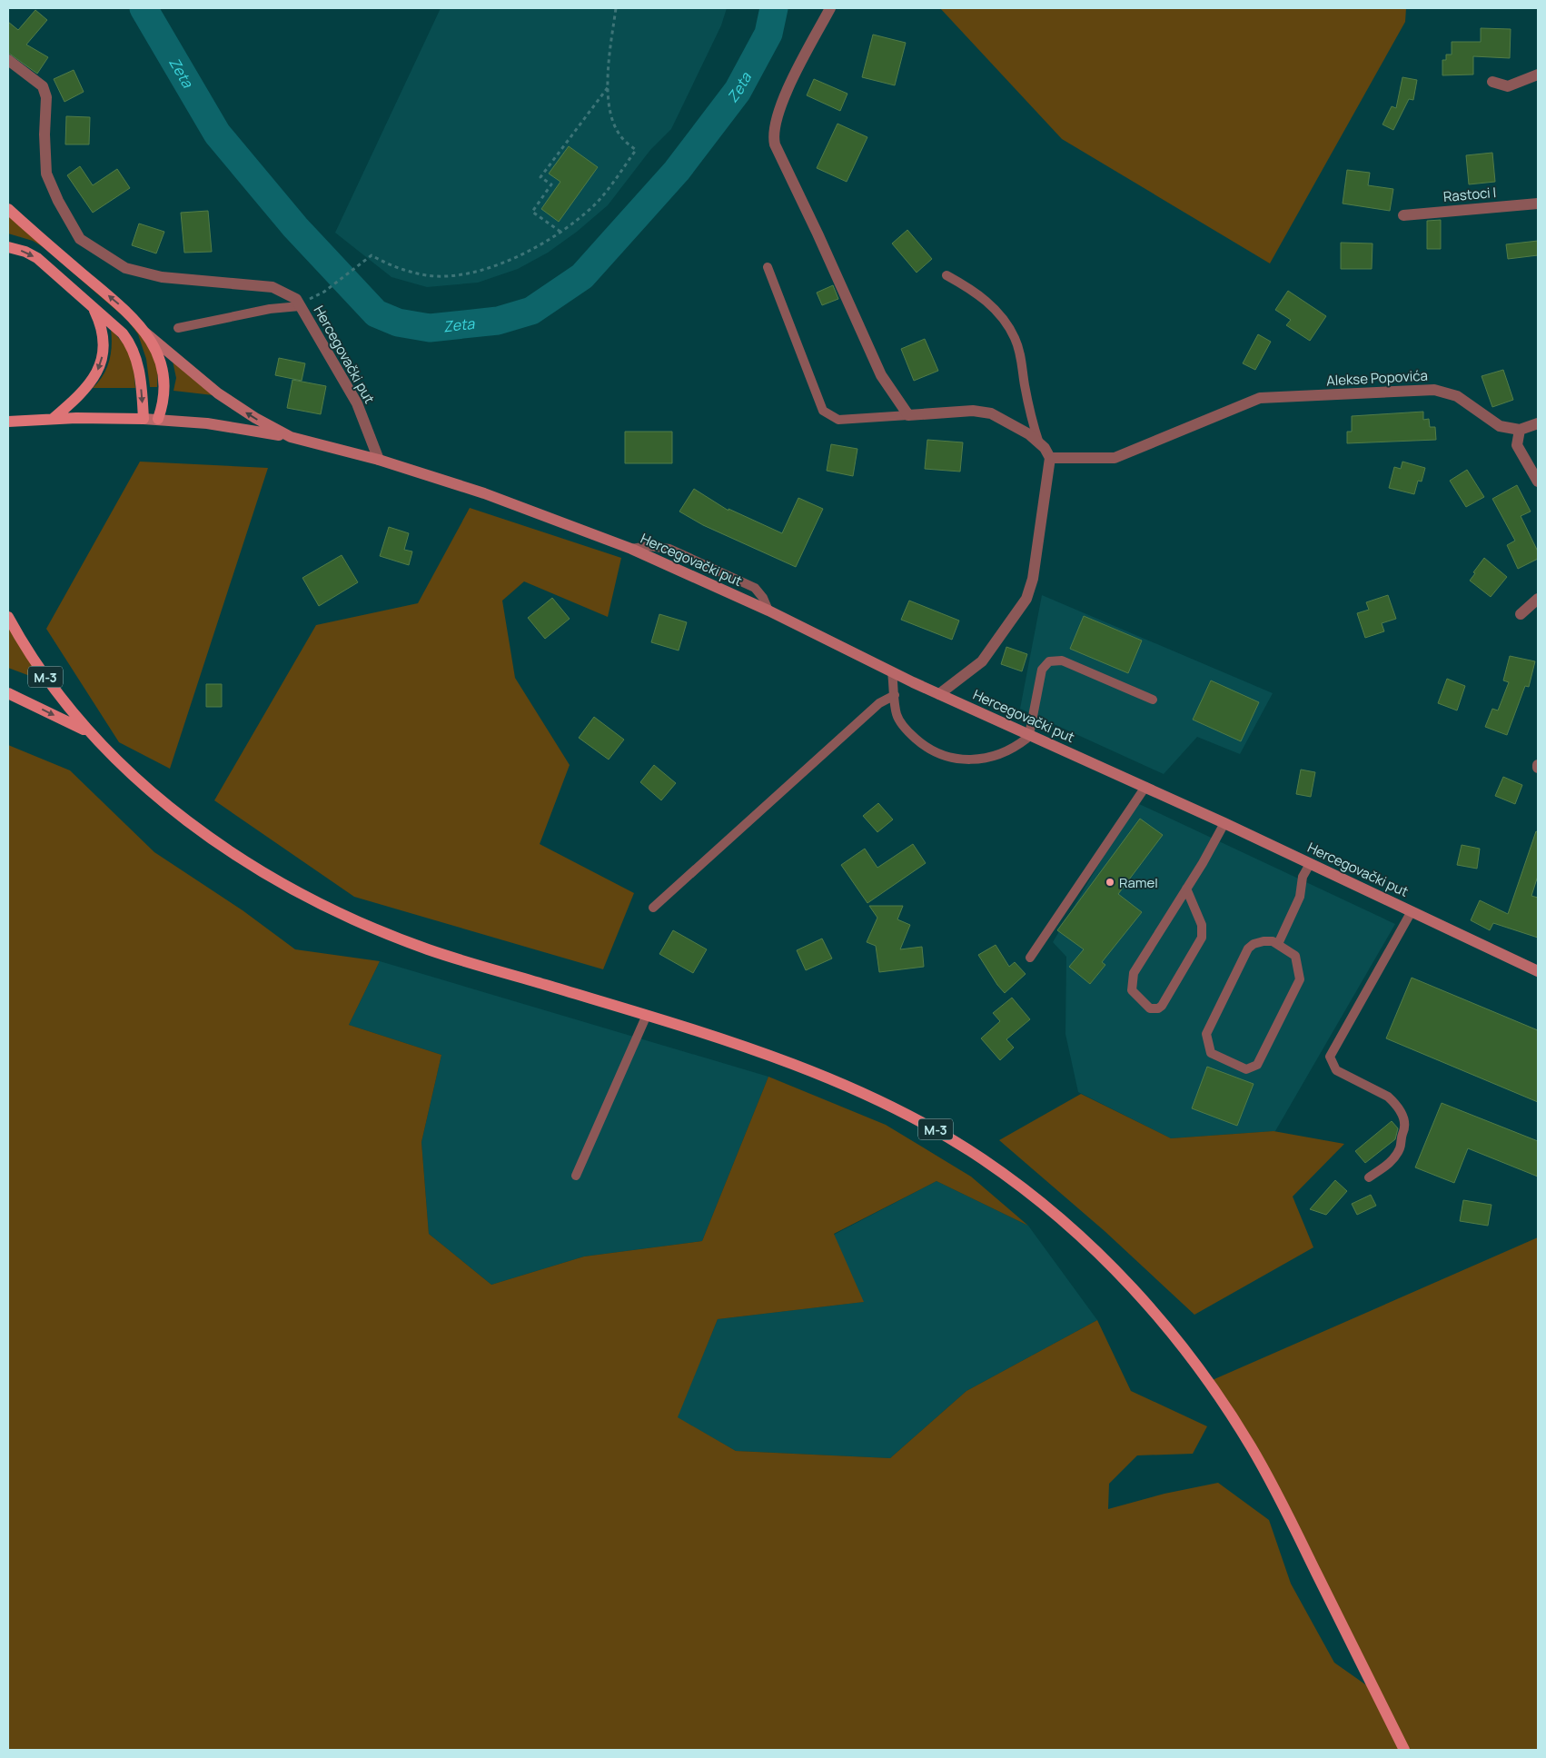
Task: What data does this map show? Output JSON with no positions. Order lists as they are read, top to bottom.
{
  "streets": {
    "main road": ["Hercegovački put", "M-3"],
    "street": ["Rastoci I", "Alekse Popovića"]
  },
  "water": ["Zeta"],
  "places": ["Ramel"]
}
